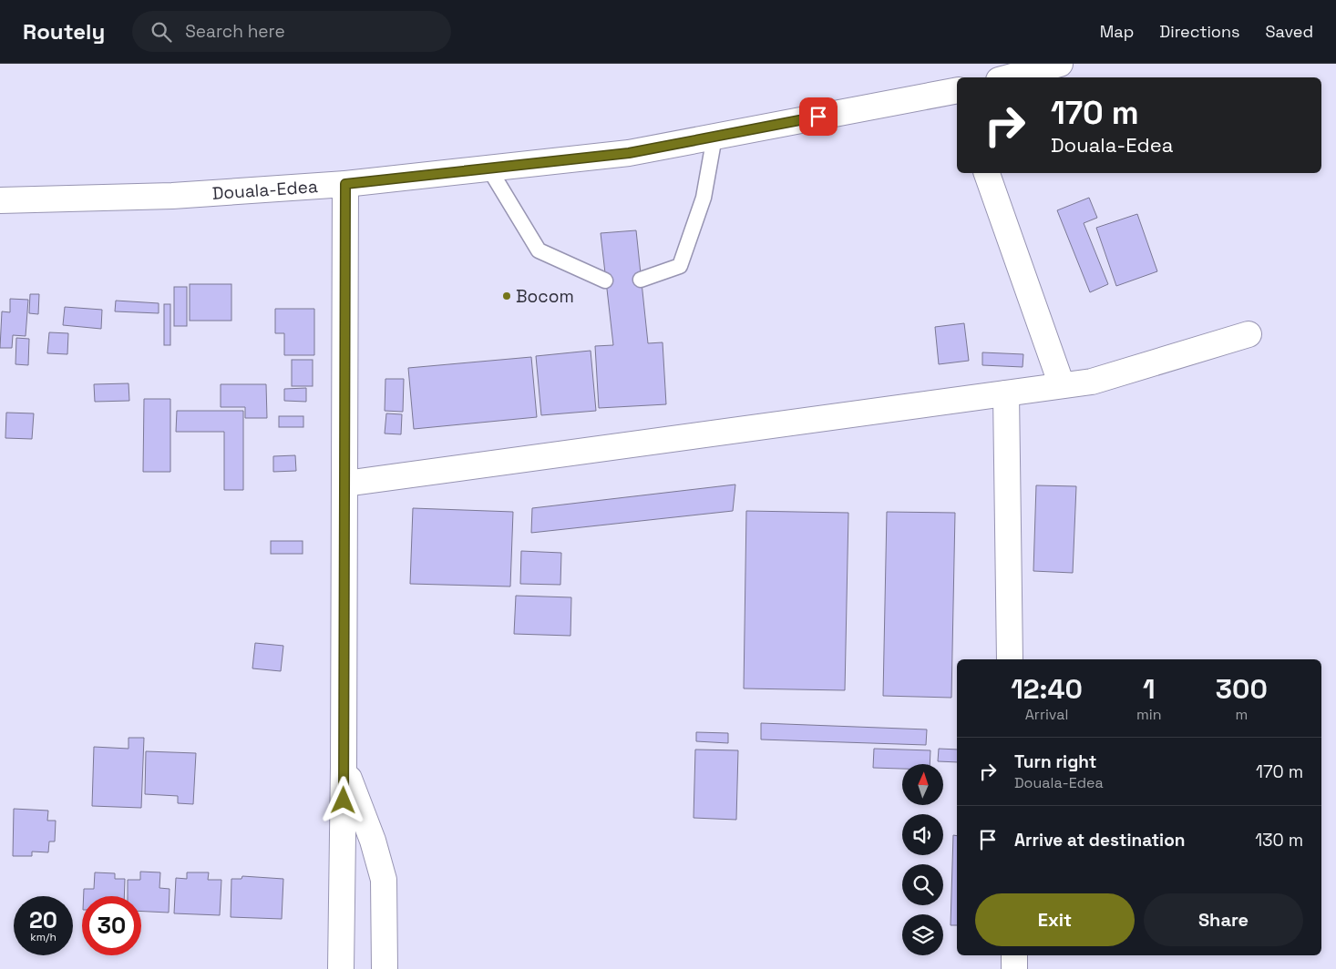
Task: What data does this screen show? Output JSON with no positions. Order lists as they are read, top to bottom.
{
  "streets": {
    "main road": ["Douala-Edea"]
  },
  "places": ["Bocom"],
  "north": "top",
  "page": {
    "header": "Routely",
    "search": "Search here",
    "nav": ["Map", "Directions", "Saved"],
    "turn": ["170 m", "Douala-Edea"],
    "eta": [
      "12:40",
      "Arrival",
      "1",
      "min",
      "300",
      "m"
    ],
    "list": [
      {
        "name": "Turn right",
        "note": "Douala-Edea",
        "value": "170 m"
      },
      {
        "name": "Arrive at destination",
        "value": "130 m"
      }
    ],
    "buttons": ["Exit", "Share"],
    "speed": "20 km/h",
    "limit": "30"
  }
}
